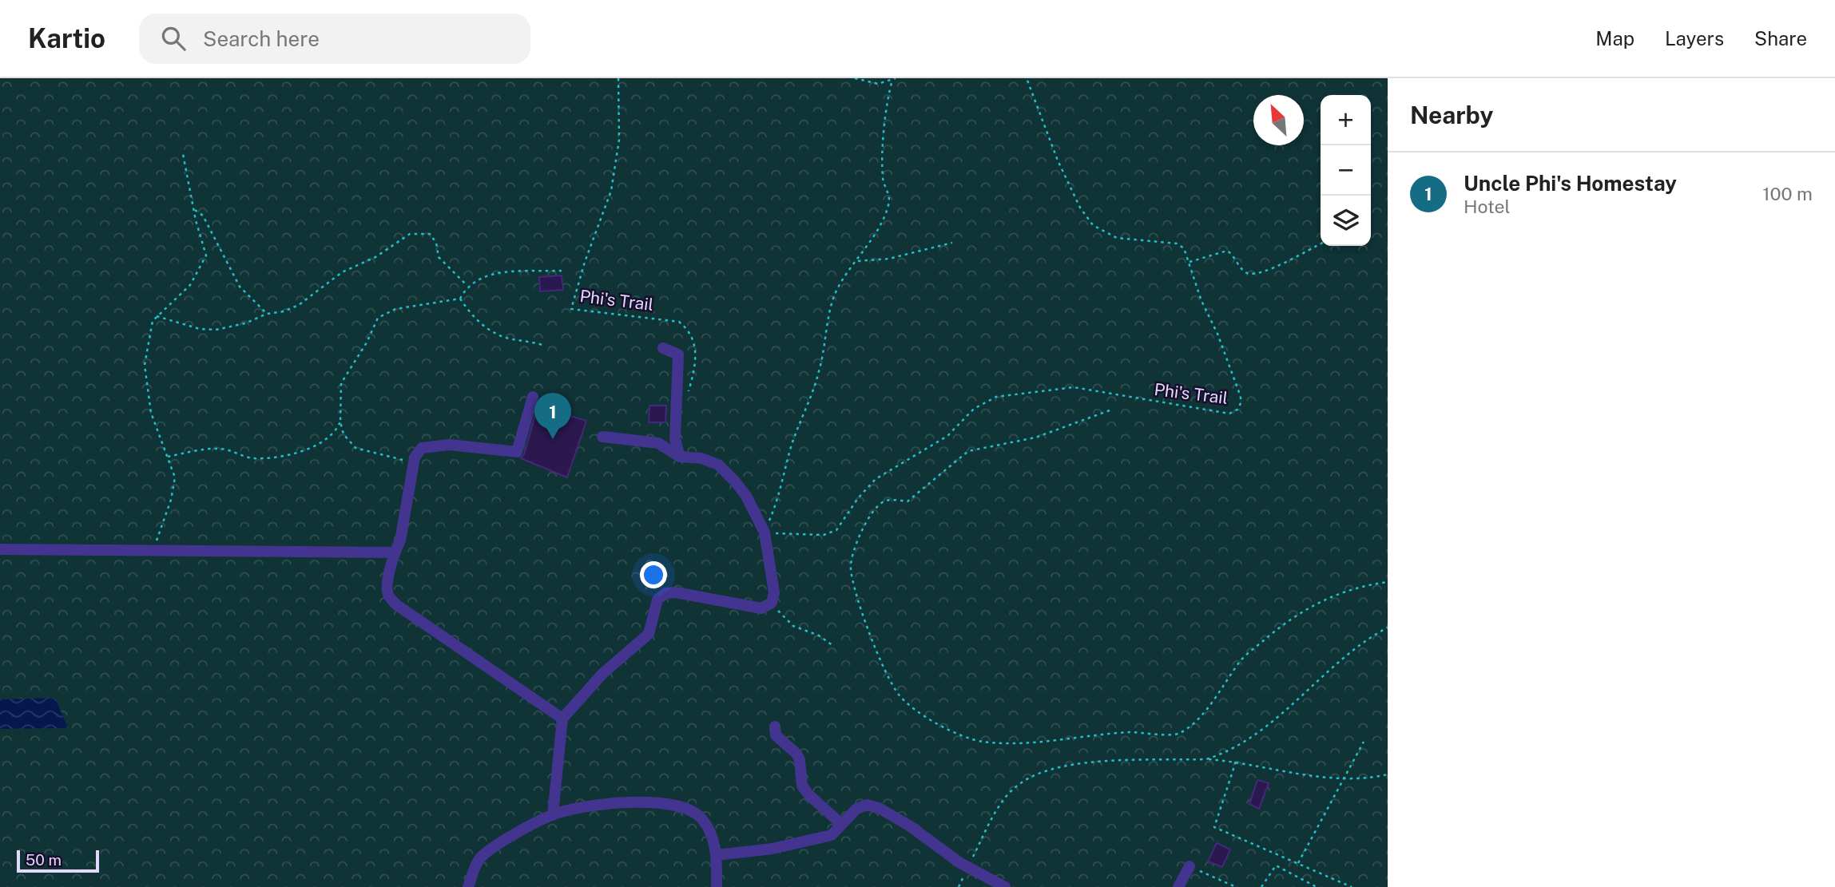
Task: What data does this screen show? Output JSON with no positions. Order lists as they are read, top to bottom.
{
  "streets": {
    "path": ["Phi's Trail"]
  },
  "scale_bar": "50 m",
  "north": "top left",
  "page": {
    "header": "Kartio",
    "search": "Search here",
    "nav": ["Map", "Layers", "Share"],
    "heading": "Nearby",
    "map_buttons": ["+", "−"],
    "list": [
      {
        "mark": "1",
        "name": "Uncle Phi's Homestay",
        "note": "Hotel",
        "value": "100 m"
      }
    ],
    "pins": "1",
    "scale": "50 m"
  }
}
